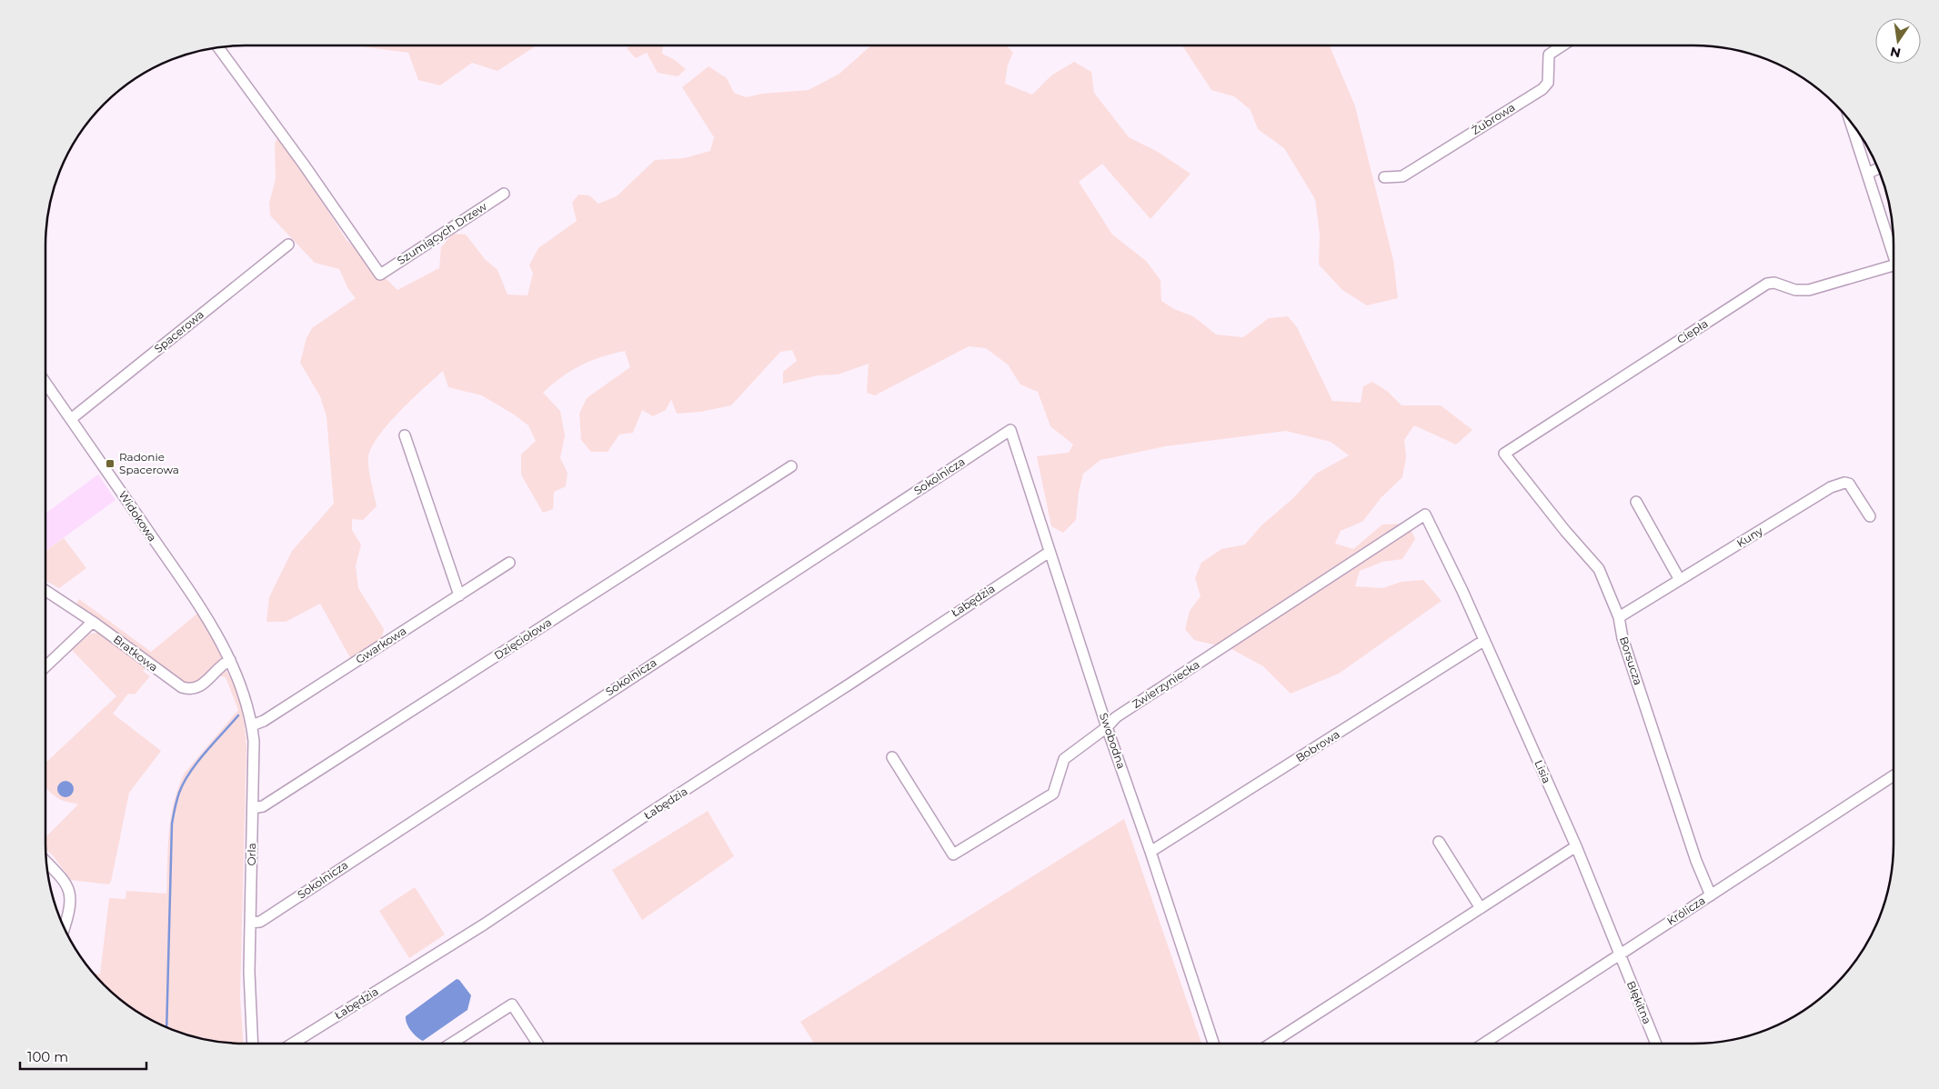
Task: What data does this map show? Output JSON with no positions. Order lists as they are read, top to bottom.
{
  "streets": {
    "street": [
      "Żubrowa",
      "Szumiących Drzew",
      "Spacerowa",
      "Ciepła",
      "Sokolnicza",
      "Widokowa",
      "Kuny",
      "Łabędzia",
      "Dzięciołowa",
      "Gwarkowa",
      "Bratkowa",
      "Borsucza",
      "Zwierzyniecka",
      "Swobodna",
      "Bobrowa",
      "Lisia",
      "Orla",
      "Królicza",
      "Błękitna"
    ]
  },
  "crossings": [
    ["Spacerowa", "Widokowa"],
    ["Ciepła", "Borsucza"],
    ["Sokolnicza", "Swobodna"],
    ["Sokolnicza", "Orla"],
    ["Widokowa", "Bratkowa"],
    ["Widokowa", "Orla"],
    ["Kuny", "Borsucza"],
    ["Łabędzia", "Swobodna"],
    ["Dzięciołowa", "Orla"],
    ["Gwarkowa", "Orla"],
    ["Bratkowa", "Orla"],
    ["Borsucza", "Królicza"],
    ["Zwierzyniecka", "Swobodna"],
    ["Zwierzyniecka", "Lisia"],
    ["Swobodna", "Bobrowa"],
    ["Bobrowa", "Lisia"],
    ["Lisia", "Królicza"],
    ["Lisia", "Błękitna"],
    ["Królicza", "Błękitna"]
  ],
  "places": {
    "transit": ["Radonie Spacerowa"]
  },
  "scale_bar": "100 m",
  "north": "bottom"
}
